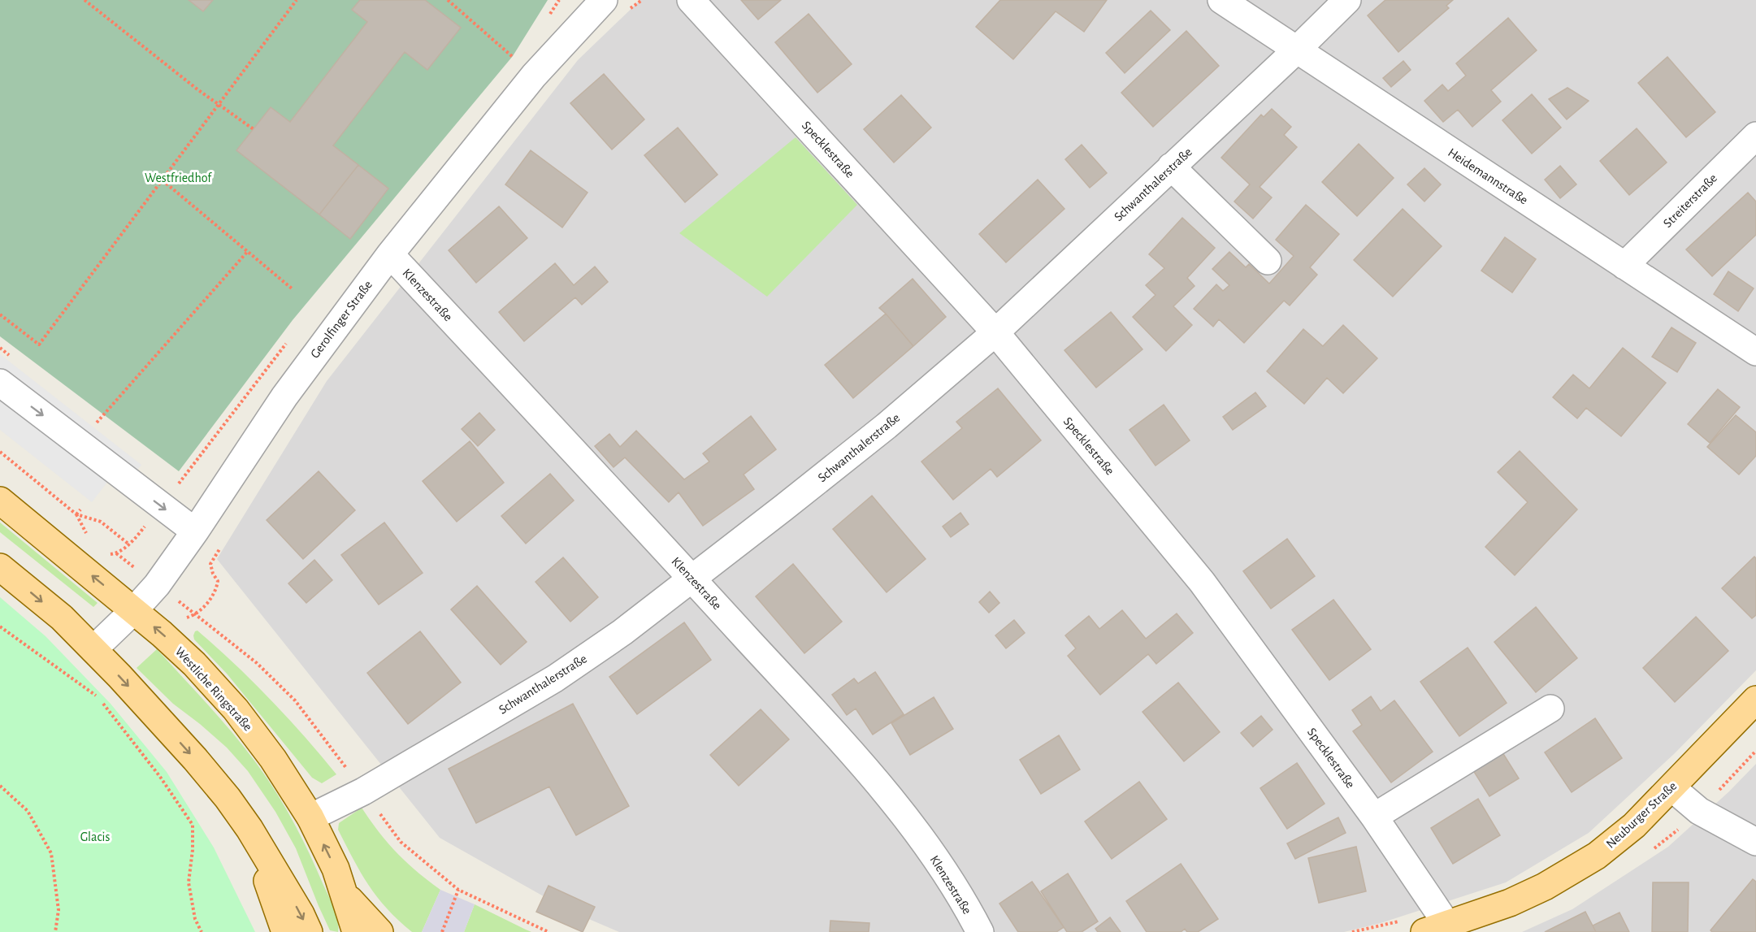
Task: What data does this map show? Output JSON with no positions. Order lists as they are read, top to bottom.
{
  "streets": {
    "main road": ["Westliche Ringstraße", "Neuburger Straße"],
    "street": [
      "Specklestraße",
      "Heidemannstraße",
      "Schwanthalerstraße",
      "Streiterstraße",
      "Klenzestraße",
      "Gerolfinger Straße"
    ]
  },
  "crossings": [
    ["Specklestraße", "Schwanthalerstraße"],
    ["Specklestraße", "Neuburger Straße"],
    ["Heidemannstraße", "Schwanthalerstraße"],
    ["Heidemannstraße", "Streiterstraße"],
    ["Schwanthalerstraße", "Klenzestraße"],
    ["Schwanthalerstraße", "Westliche Ringstraße"],
    ["Klenzestraße", "Gerolfinger Straße"],
    ["Gerolfinger Straße", "Westliche Ringstraße"]
  ],
  "parks": ["Westfriedhof", "Glacis"]
}
